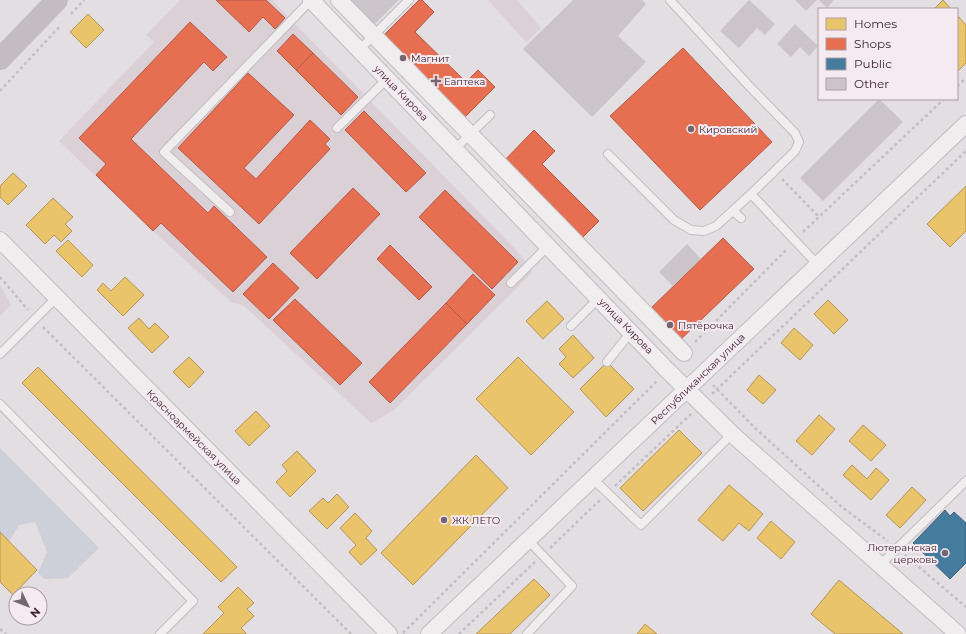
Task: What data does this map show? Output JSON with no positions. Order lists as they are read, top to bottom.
{
  "streets": {
    "street": ["улица Кирова", "Республиканская улица", "Красноармейская улица"]
  },
  "crossings": [
    ["улица Кирова", "Республиканская улица"]
  ],
  "places": {
    "other": [
      "Магнит",
      "Кировский",
      "Пятёрочка",
      "ЖК ЛЕТО",
      "Лютеранская церковь"
    ],
    "health": ["Еаптека"]
  },
  "legend": [
    "Homes",
    "Shops",
    "Public",
    "Other"
  ],
  "north": "bottom right"
}
